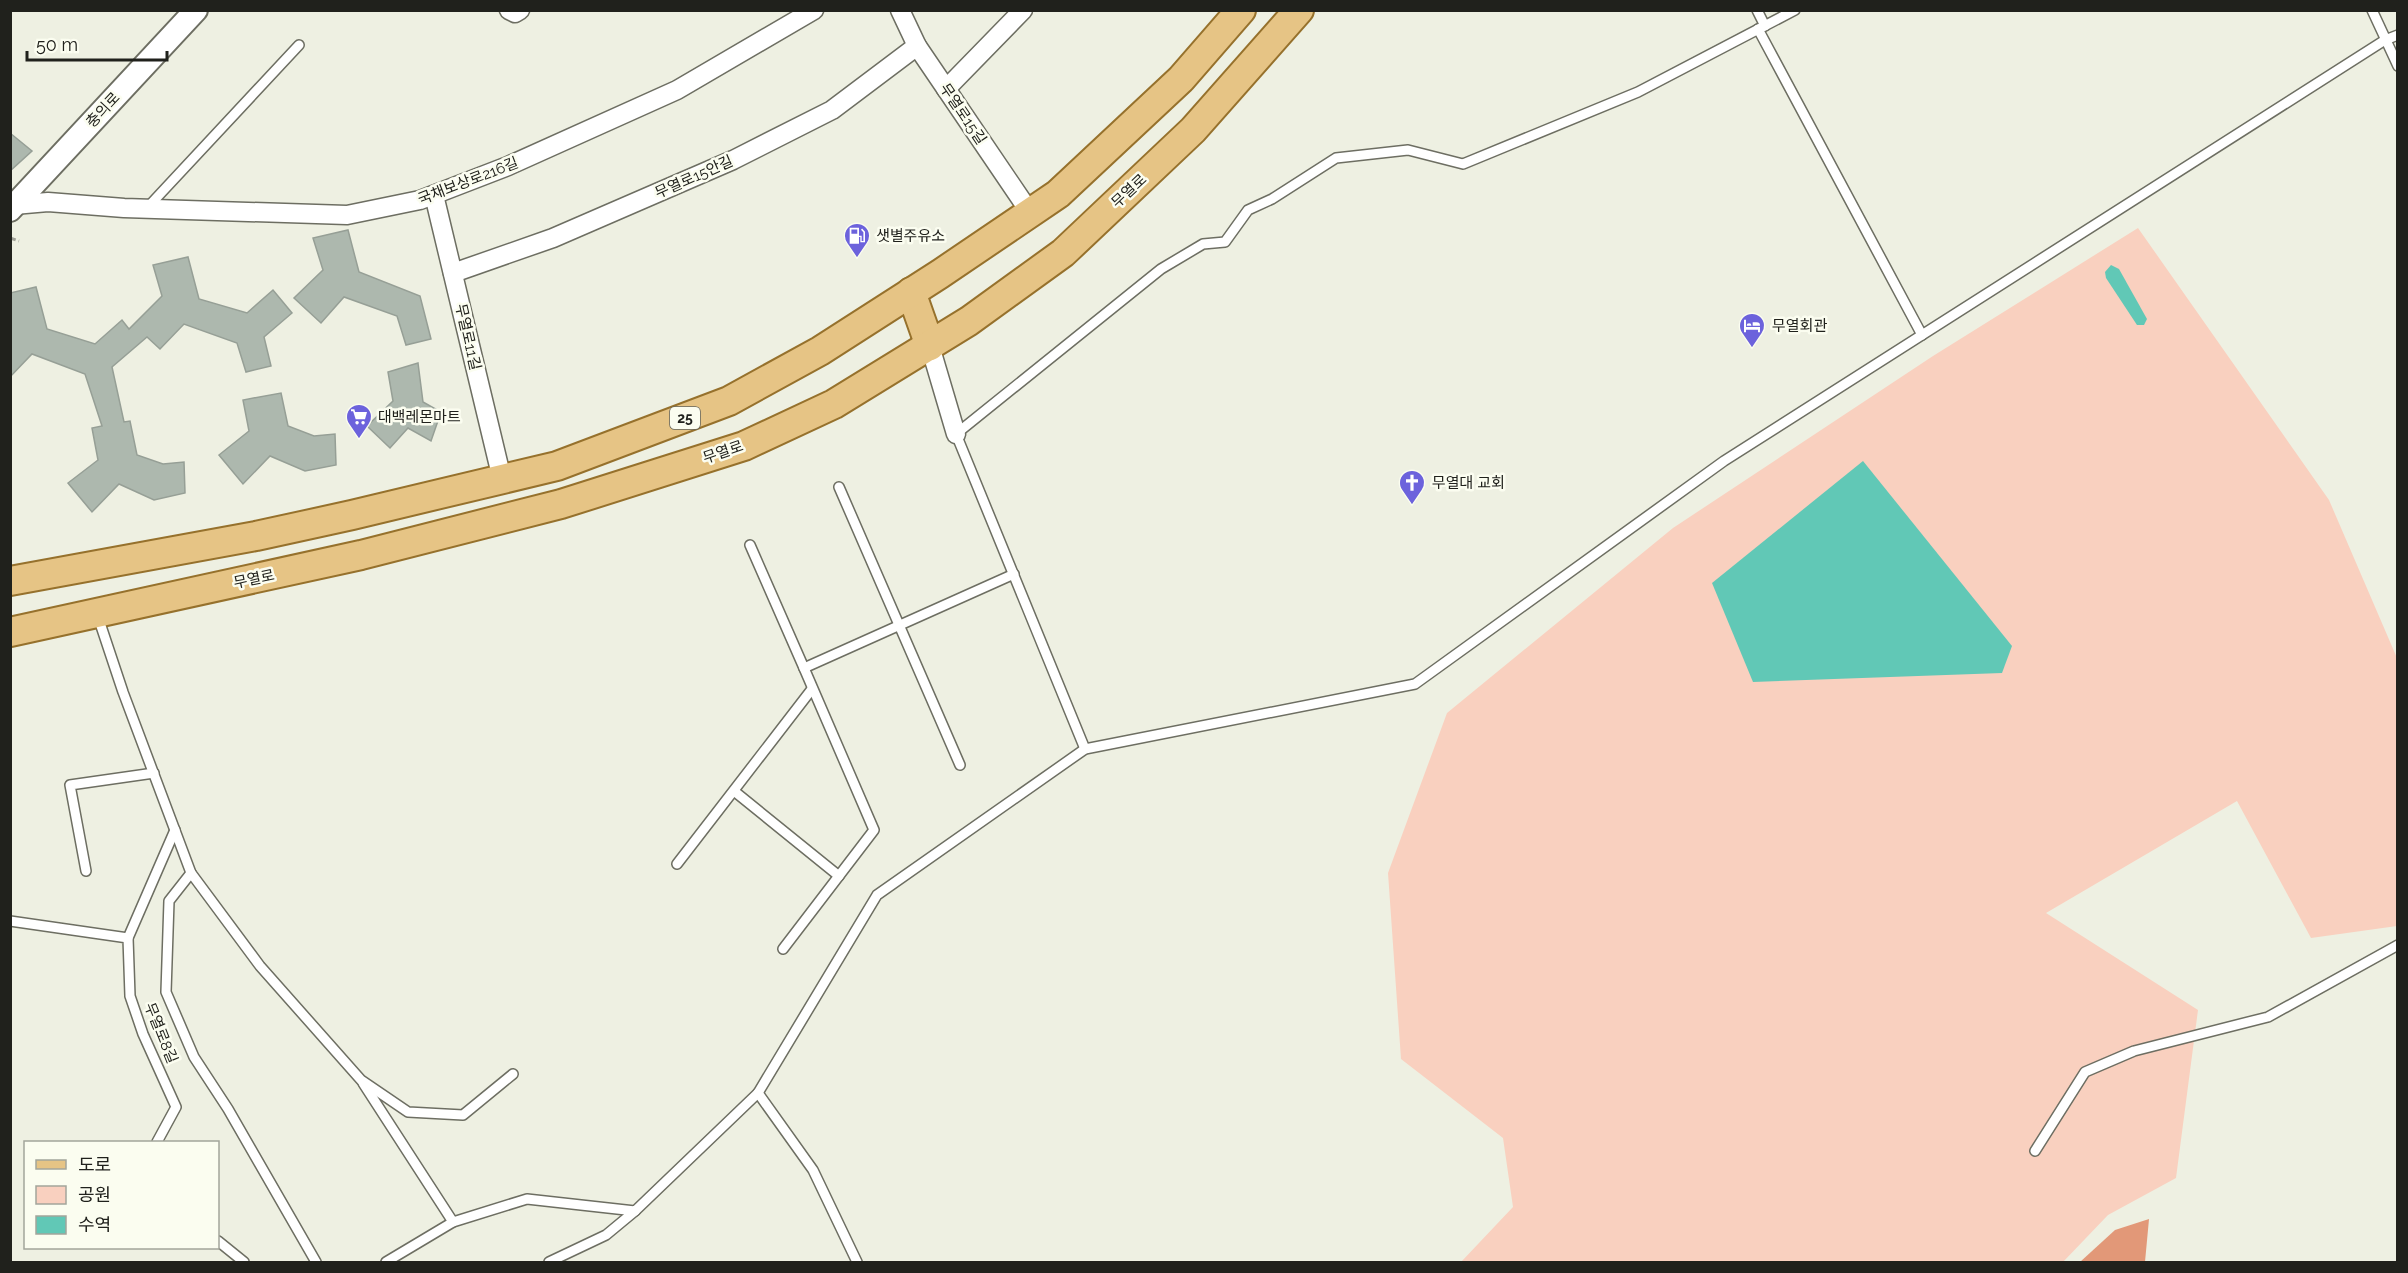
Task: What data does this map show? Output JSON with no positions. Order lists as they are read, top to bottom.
{
  "streets": {
    "main road": ["무열로", "25"],
    "street": [
      "충의로",
      "무열로15길",
      "무열로15안길",
      "국채보상로216길",
      "무열로11길"
    ],
    "lane": ["무열로8길"]
  },
  "crossings": [
    ["충의로", "국채보상로216길"],
    ["무열로15길", "무열로15안길"],
    ["무열로15길", "25"],
    ["무열로15안길", "무열로11길"],
    ["국채보상로216길", "무열로11길"],
    ["무열로11길", "25"]
  ],
  "places": {
    "fuel station": ["샛별주유소"],
    "hotel": ["무열회관"],
    "supermarket": ["대백레몬마트"],
    "church": ["무열대 교회"]
  },
  "legend": ["도로", "공원", "수역"],
  "scale_bar": "50 m"
}
